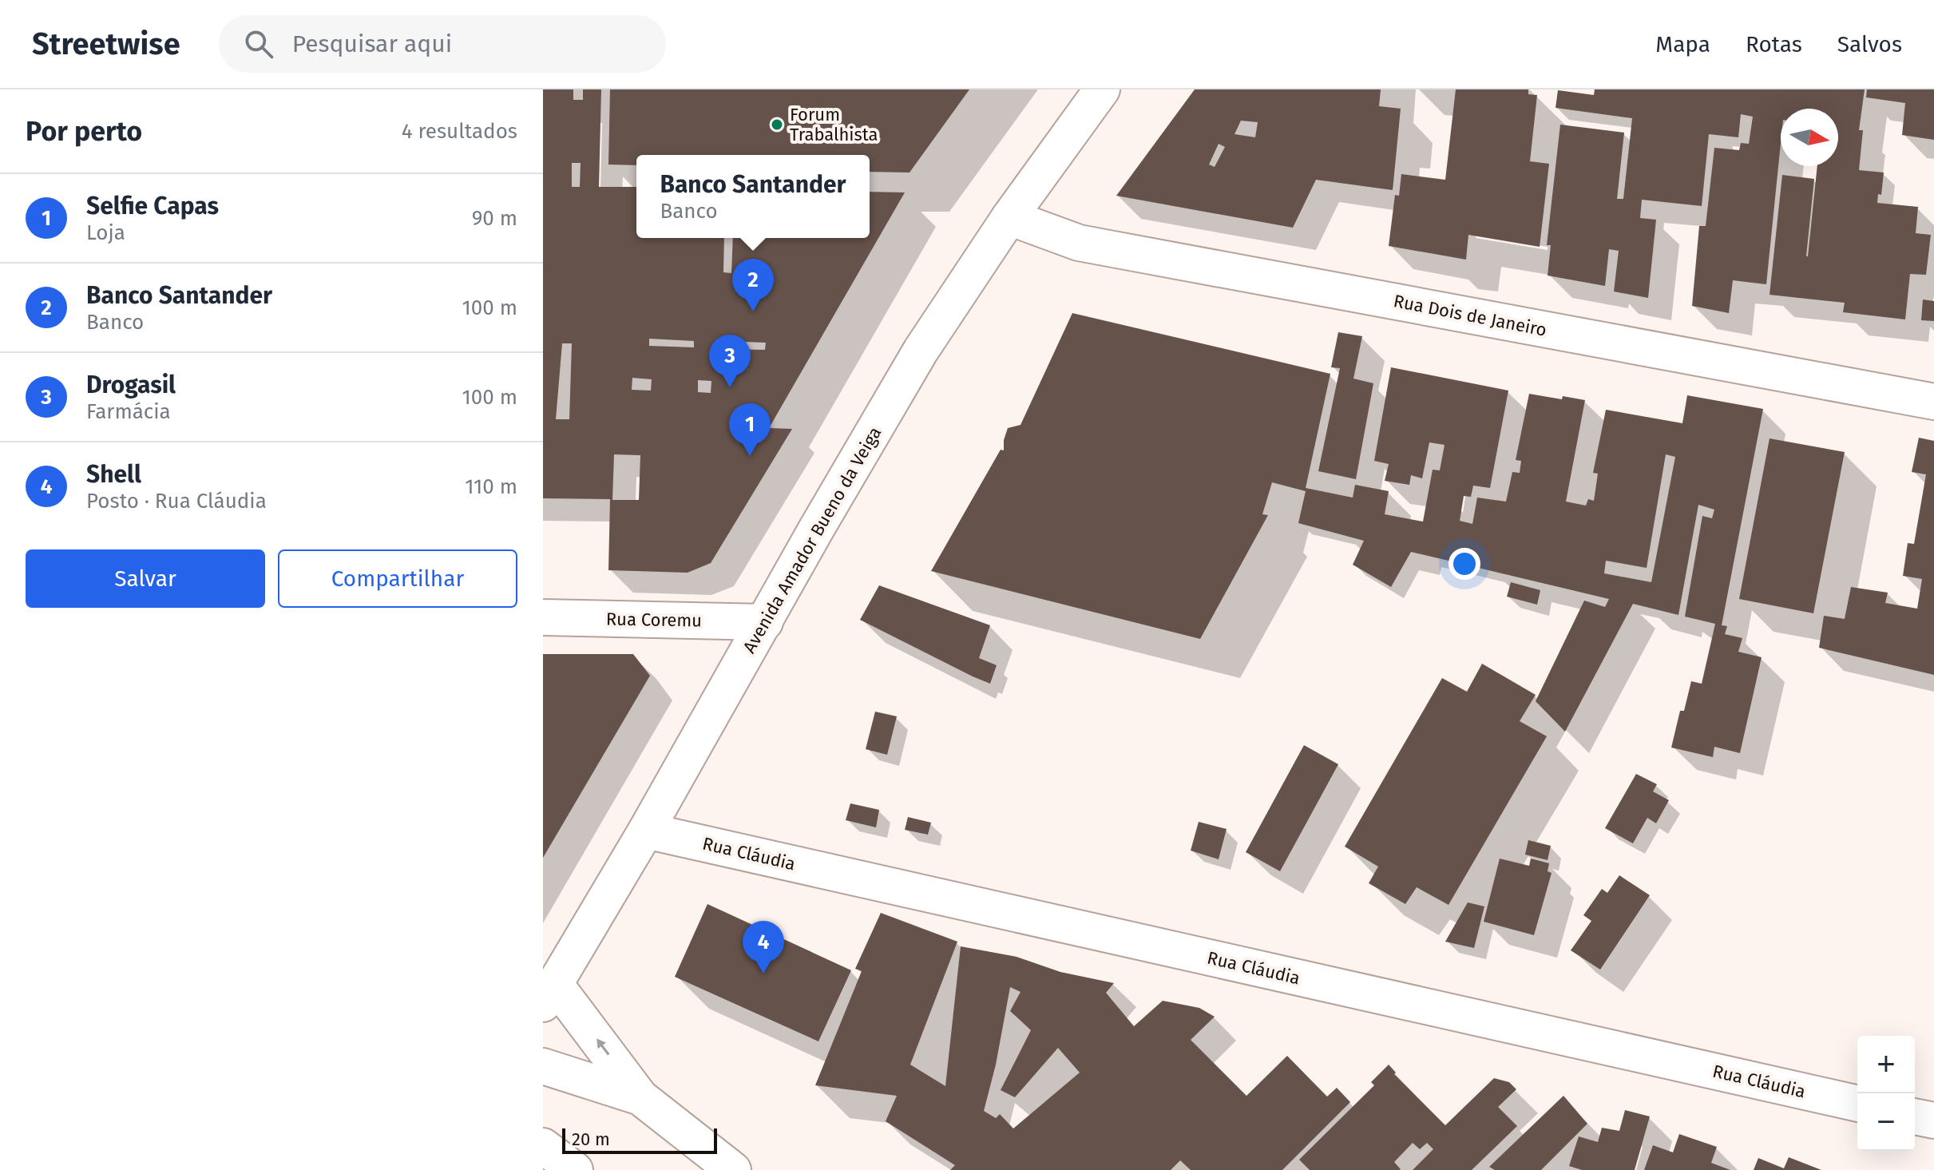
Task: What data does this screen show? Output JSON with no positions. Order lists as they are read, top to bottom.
{
  "streets": {
    "street": [
      "Rua Dois de Janeiro",
      "Avenida Amador Bueno da Veiga",
      "Rua Coremu",
      "Rua Cláudia"
    ]
  },
  "crossings": [
    ["Rua Dois de Janeiro", "Avenida Amador Bueno da Veiga"],
    ["Avenida Amador Bueno da Veiga", "Rua Coremu"],
    ["Avenida Amador Bueno da Veiga", "Rua Cláudia"]
  ],
  "places": ["Forum Trabalhista"],
  "scale_bar": "20 m",
  "north": "right",
  "page": {
    "header": "Streetwise",
    "search": "Pesquisar aqui",
    "nav": ["Mapa", "Rotas", "Salvos"],
    "heading": ["Por perto", "4 resultados"],
    "popup": ["Banco Santander", "Banco"],
    "list": [
      {
        "mark": "1",
        "name": "Selfie Capas",
        "note": "Loja",
        "value": "90 m"
      },
      {
        "mark": "2",
        "name": "Banco Santander",
        "note": "Banco",
        "value": "100 m"
      },
      {
        "mark": "3",
        "name": "Drogasil",
        "note": "Farmácia",
        "value": "100 m"
      },
      {
        "mark": "4",
        "name": "Shell",
        "note": "Posto · Rua Cláudia",
        "value": "110 m"
      }
    ],
    "pins": [
      "2",
      "3",
      "1",
      "4"
    ],
    "buttons": ["Salvar", "Compartilhar"],
    "map_buttons": ["+", "−"],
    "scale": "20 m"
  }
}
